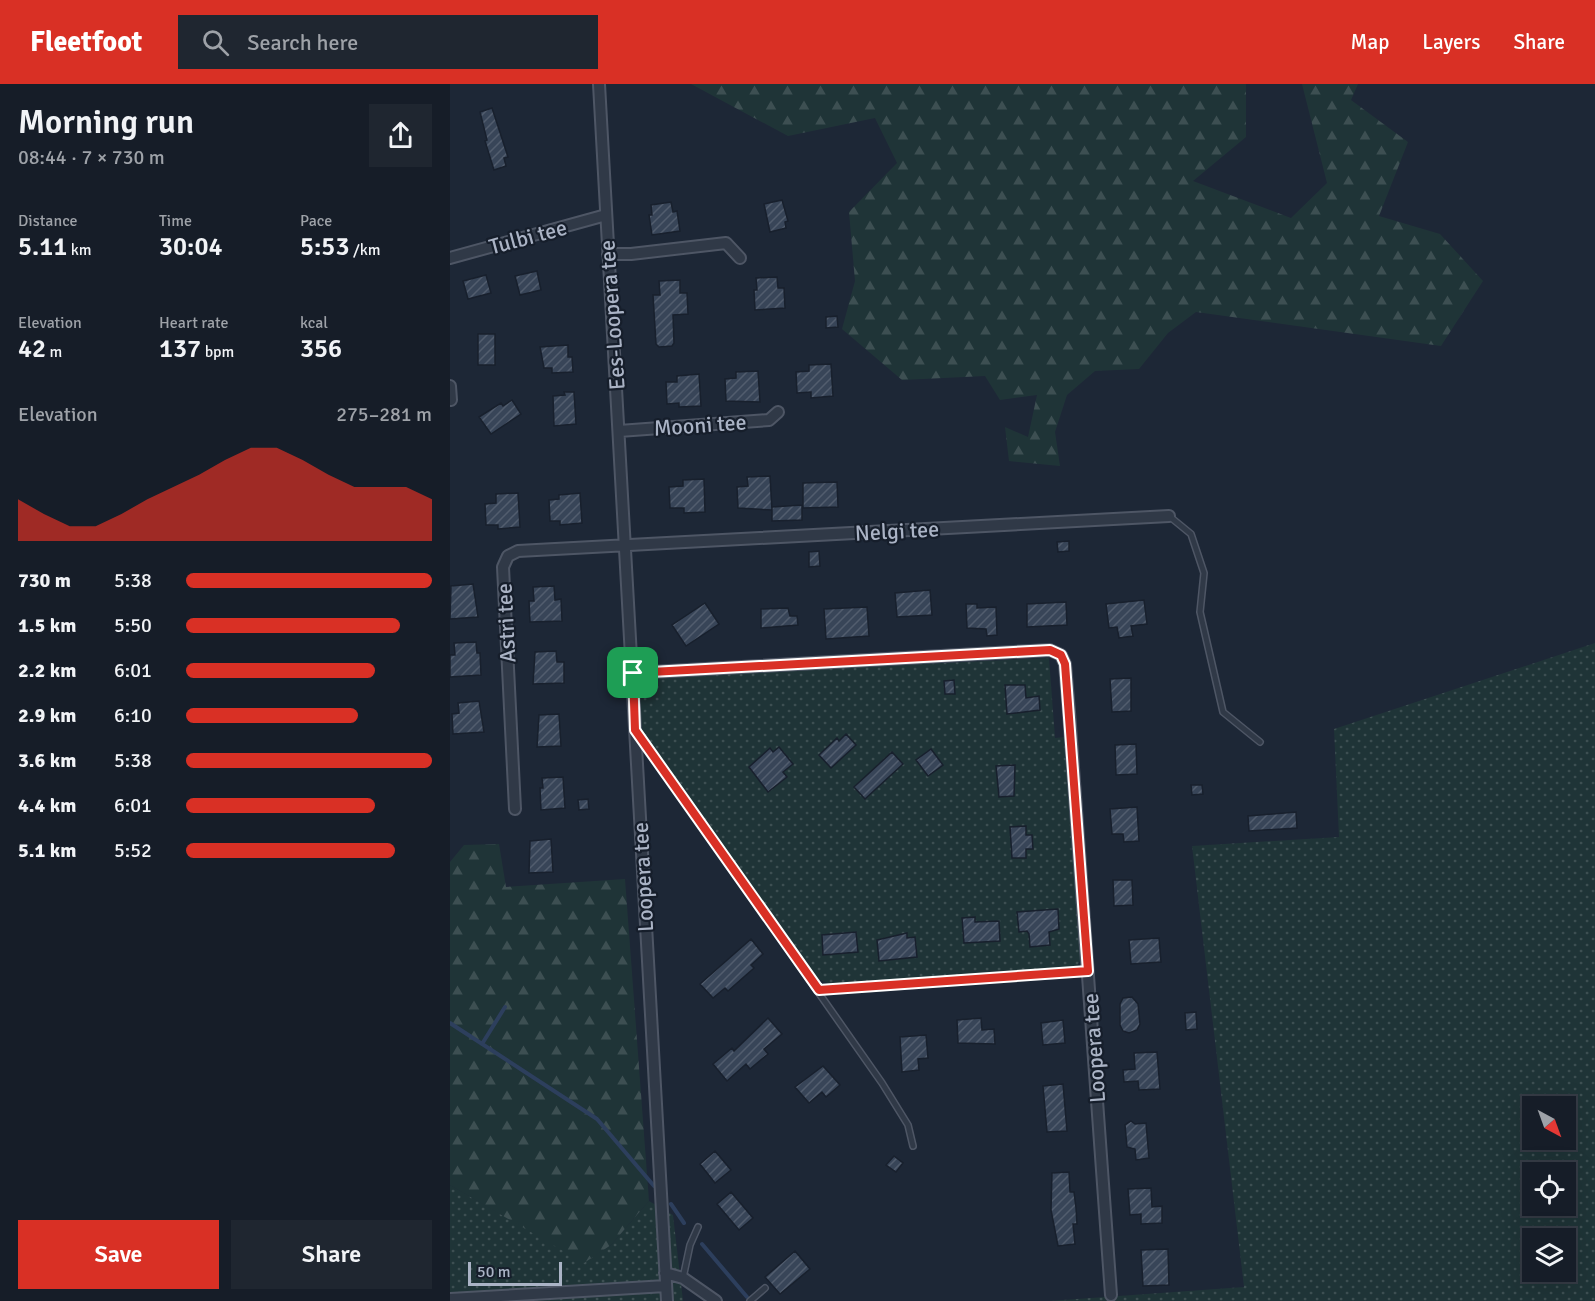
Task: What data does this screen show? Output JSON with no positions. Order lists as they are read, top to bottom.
{
  "streets": {
    "street": [
      "Tulbi tee",
      "Ees-Loopera tee",
      "Mooni tee",
      "Nelgi tee",
      "Astri tee",
      "Loopera tee"
    ]
  },
  "crossings": [
    ["Tulbi tee", "Ees-Loopera tee"],
    ["Ees-Loopera tee", "Mooni tee"],
    ["Ees-Loopera tee", "Nelgi tee"],
    ["Ees-Loopera tee", "Astri tee"],
    ["Ees-Loopera tee", "Loopera tee"],
    ["Nelgi tee", "Astri tee"],
    ["Nelgi tee", "Loopera tee"],
    ["Astri tee", "Loopera tee"]
  ],
  "scale_bar": "50 m",
  "north": "bottom right",
  "page": {
    "header": "Fleetfoot",
    "search": "Search here",
    "nav": ["Map", "Layers", "Share"],
    "heading": ["Morning run", "08:44 · 7 × 730 m"],
    "stats": [
      ["Distance", "5.11 km"],
      ["Time", "30:04"],
      ["Pace", "5:53 /km"],
      ["Elevation", "42 m"],
      ["Heart rate", "137 bpm"],
      ["kcal", "356"]
    ],
    "chart": ["Elevation", "275–281 m"],
    "list": [
      {
        "name": "730 m",
        "note": "5:38"
      },
      {
        "name": "1.5 km",
        "note": "5:50"
      },
      {
        "name": "2.2 km",
        "note": "6:01"
      },
      {
        "name": "2.9 km",
        "note": "6:10"
      },
      {
        "name": "3.6 km",
        "note": "5:38"
      },
      {
        "name": "4.4 km",
        "note": "6:01"
      },
      {
        "name": "5.1 km",
        "note": "5:52"
      }
    ],
    "buttons": ["Save", "Share"],
    "scale": "50 m"
  }
}
